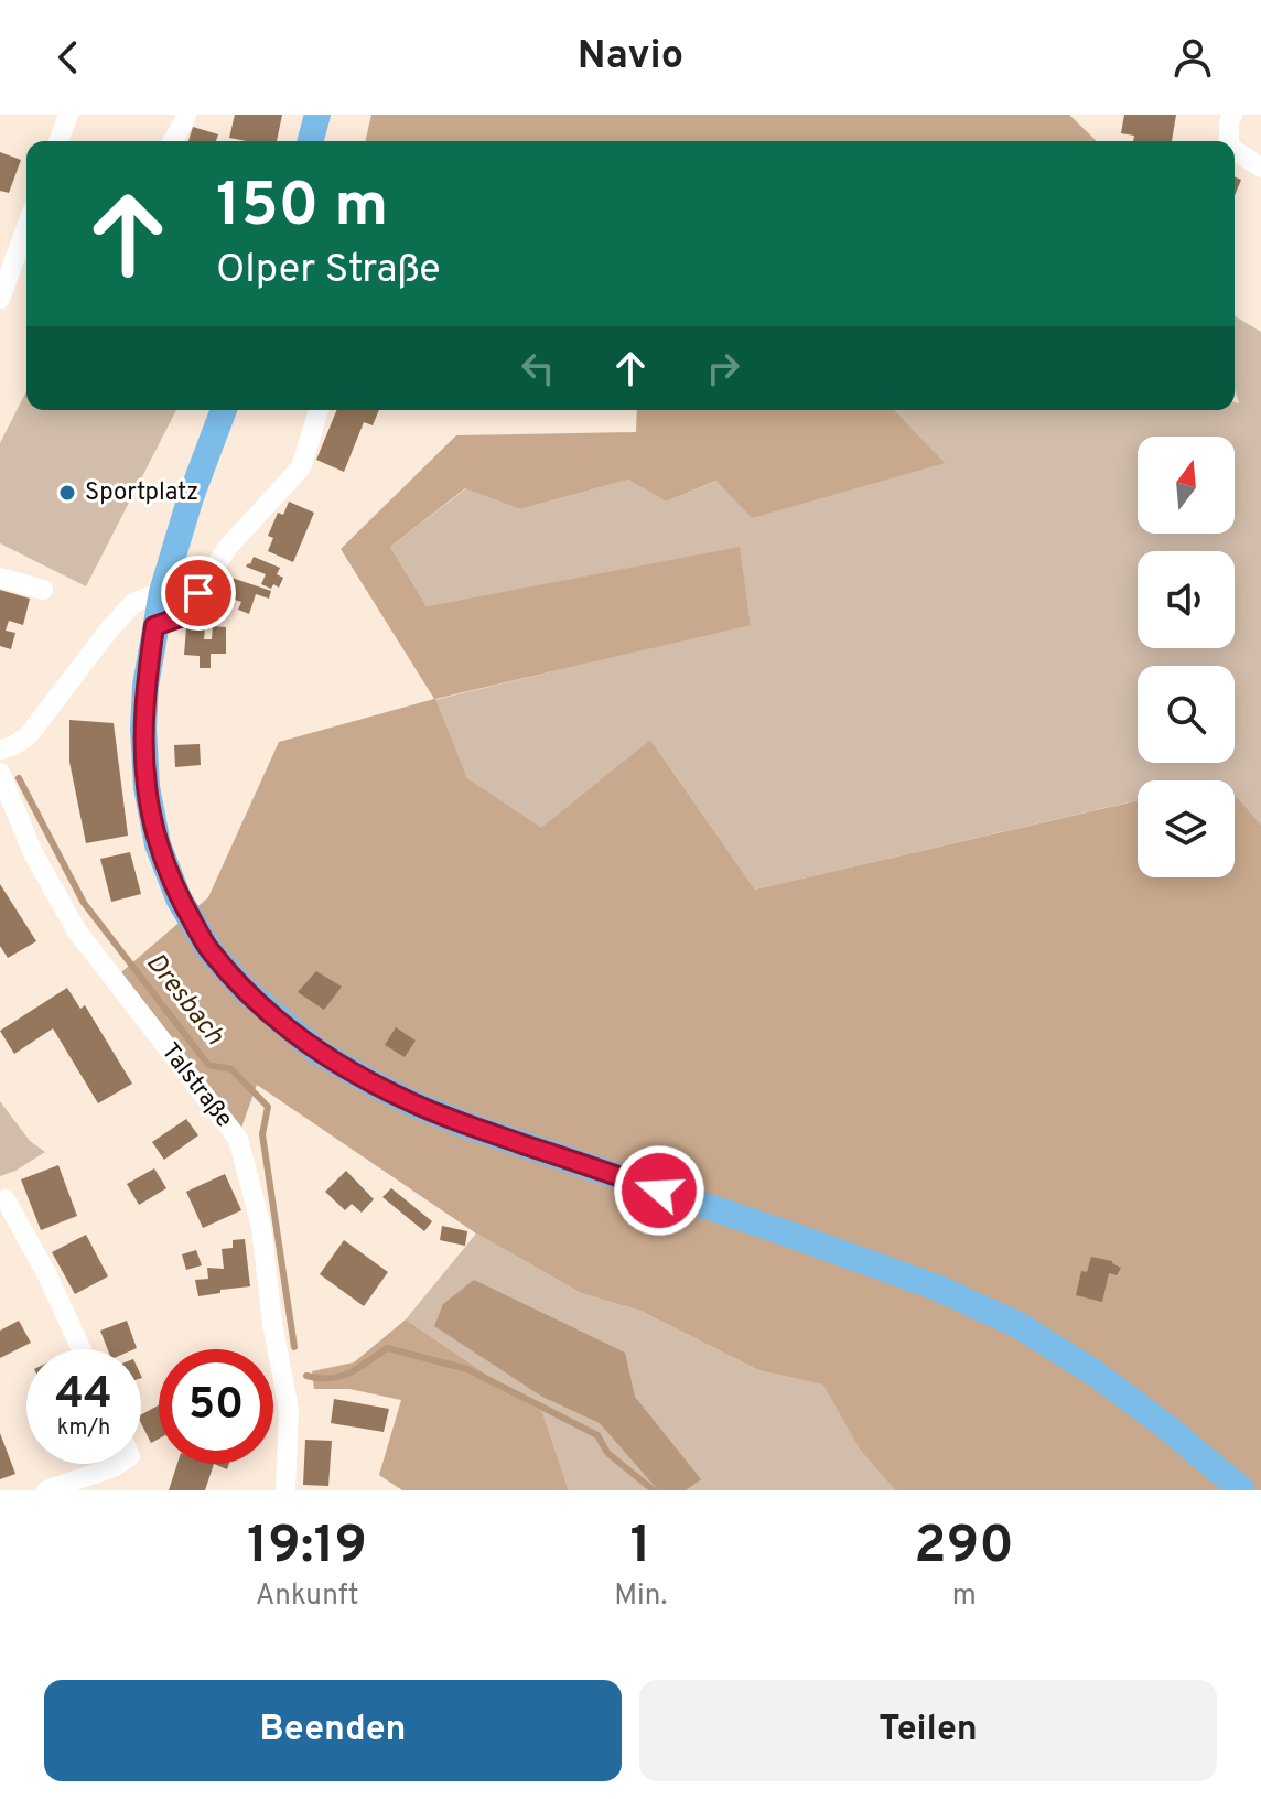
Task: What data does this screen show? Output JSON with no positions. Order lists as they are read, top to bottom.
{
  "streets": {
    "street": ["Talstraße"]
  },
  "water": ["Dresbach"],
  "places": ["Sportplatz"],
  "north": "top",
  "page": {
    "header": "Navio",
    "turn": ["150 m", "Olper Straße"],
    "speed": "44 km/h",
    "limit": "50",
    "eta": [
      "19:19",
      "Ankunft",
      "1",
      "Min.",
      "290",
      "m"
    ],
    "buttons": ["Beenden", "Teilen"]
  }
}
